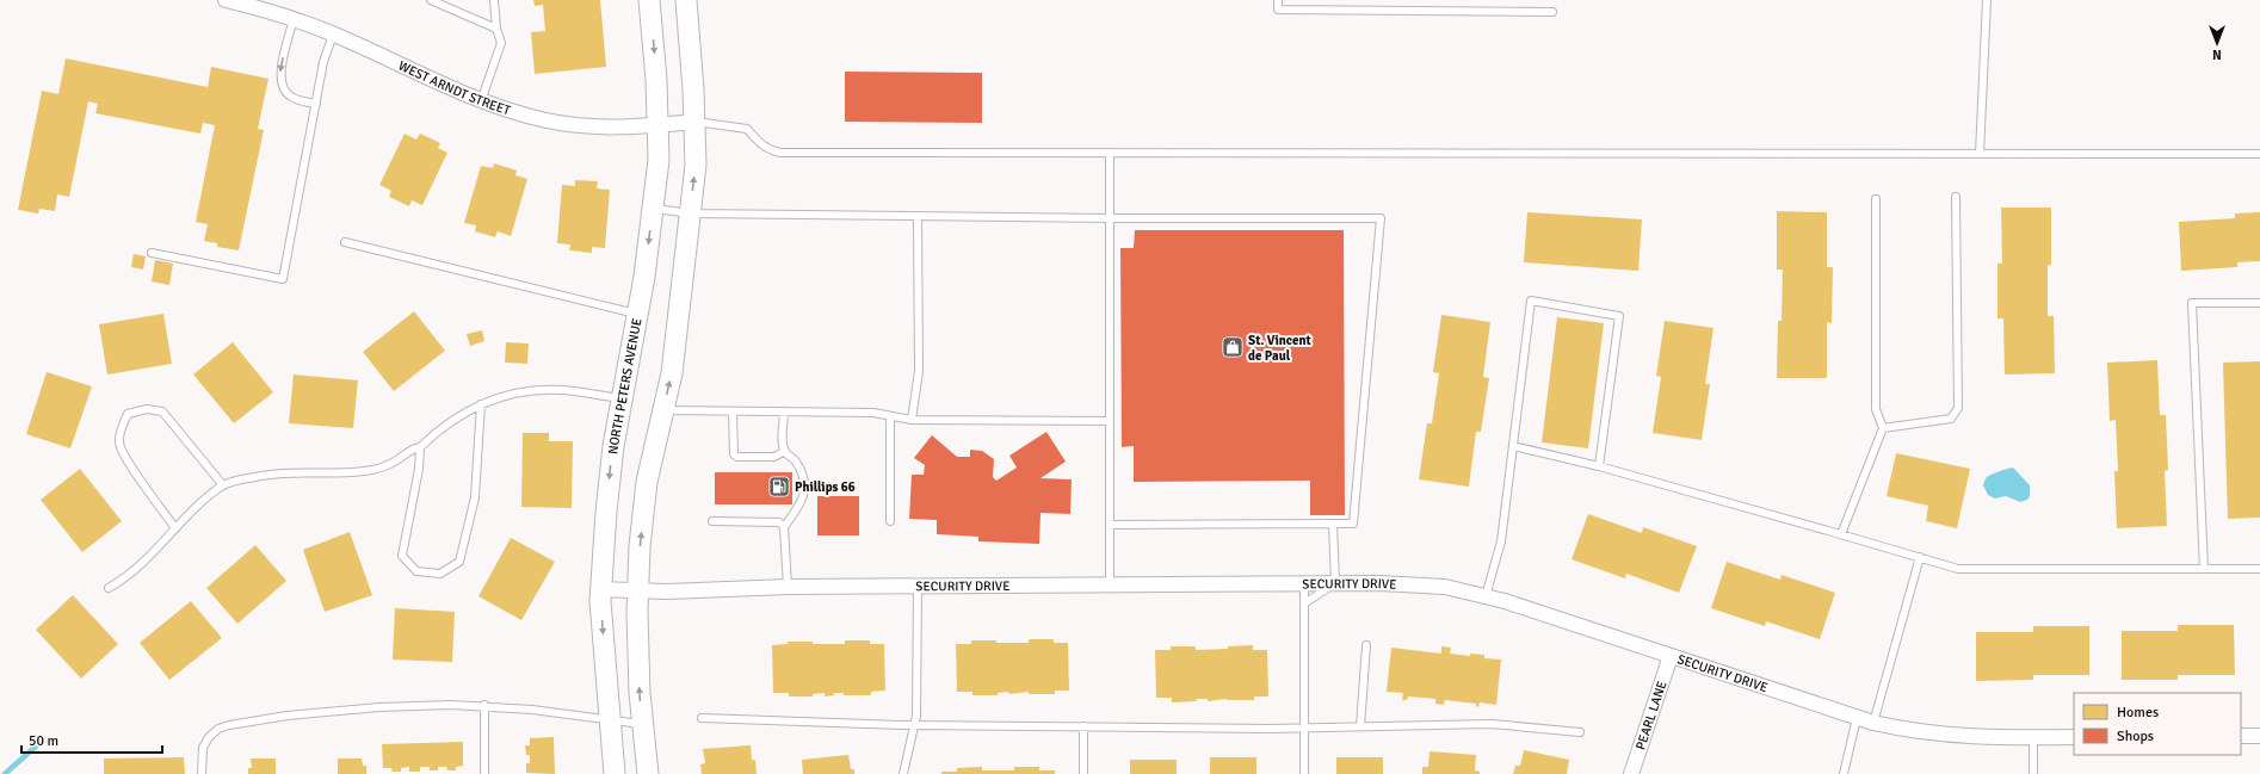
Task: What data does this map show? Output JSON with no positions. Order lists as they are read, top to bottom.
{
  "streets": {
    "main road": ["NORTH PETERS AVENUE"],
    "street": ["WEST ARNDT STREET", "SECURITY DRIVE", "PEARL LANE"]
  },
  "crossings": [
    ["WEST ARNDT STREET", "NORTH PETERS AVENUE"],
    ["NORTH PETERS AVENUE", "SECURITY DRIVE"],
    ["SECURITY DRIVE", "PEARL LANE"]
  ],
  "places": {
    "shop": ["St. Vincent de Paul"],
    "fuel station": ["Phillips 66"]
  },
  "legend": ["Homes", "Shops"],
  "scale_bar": "50 m",
  "north": "bottom"
}
